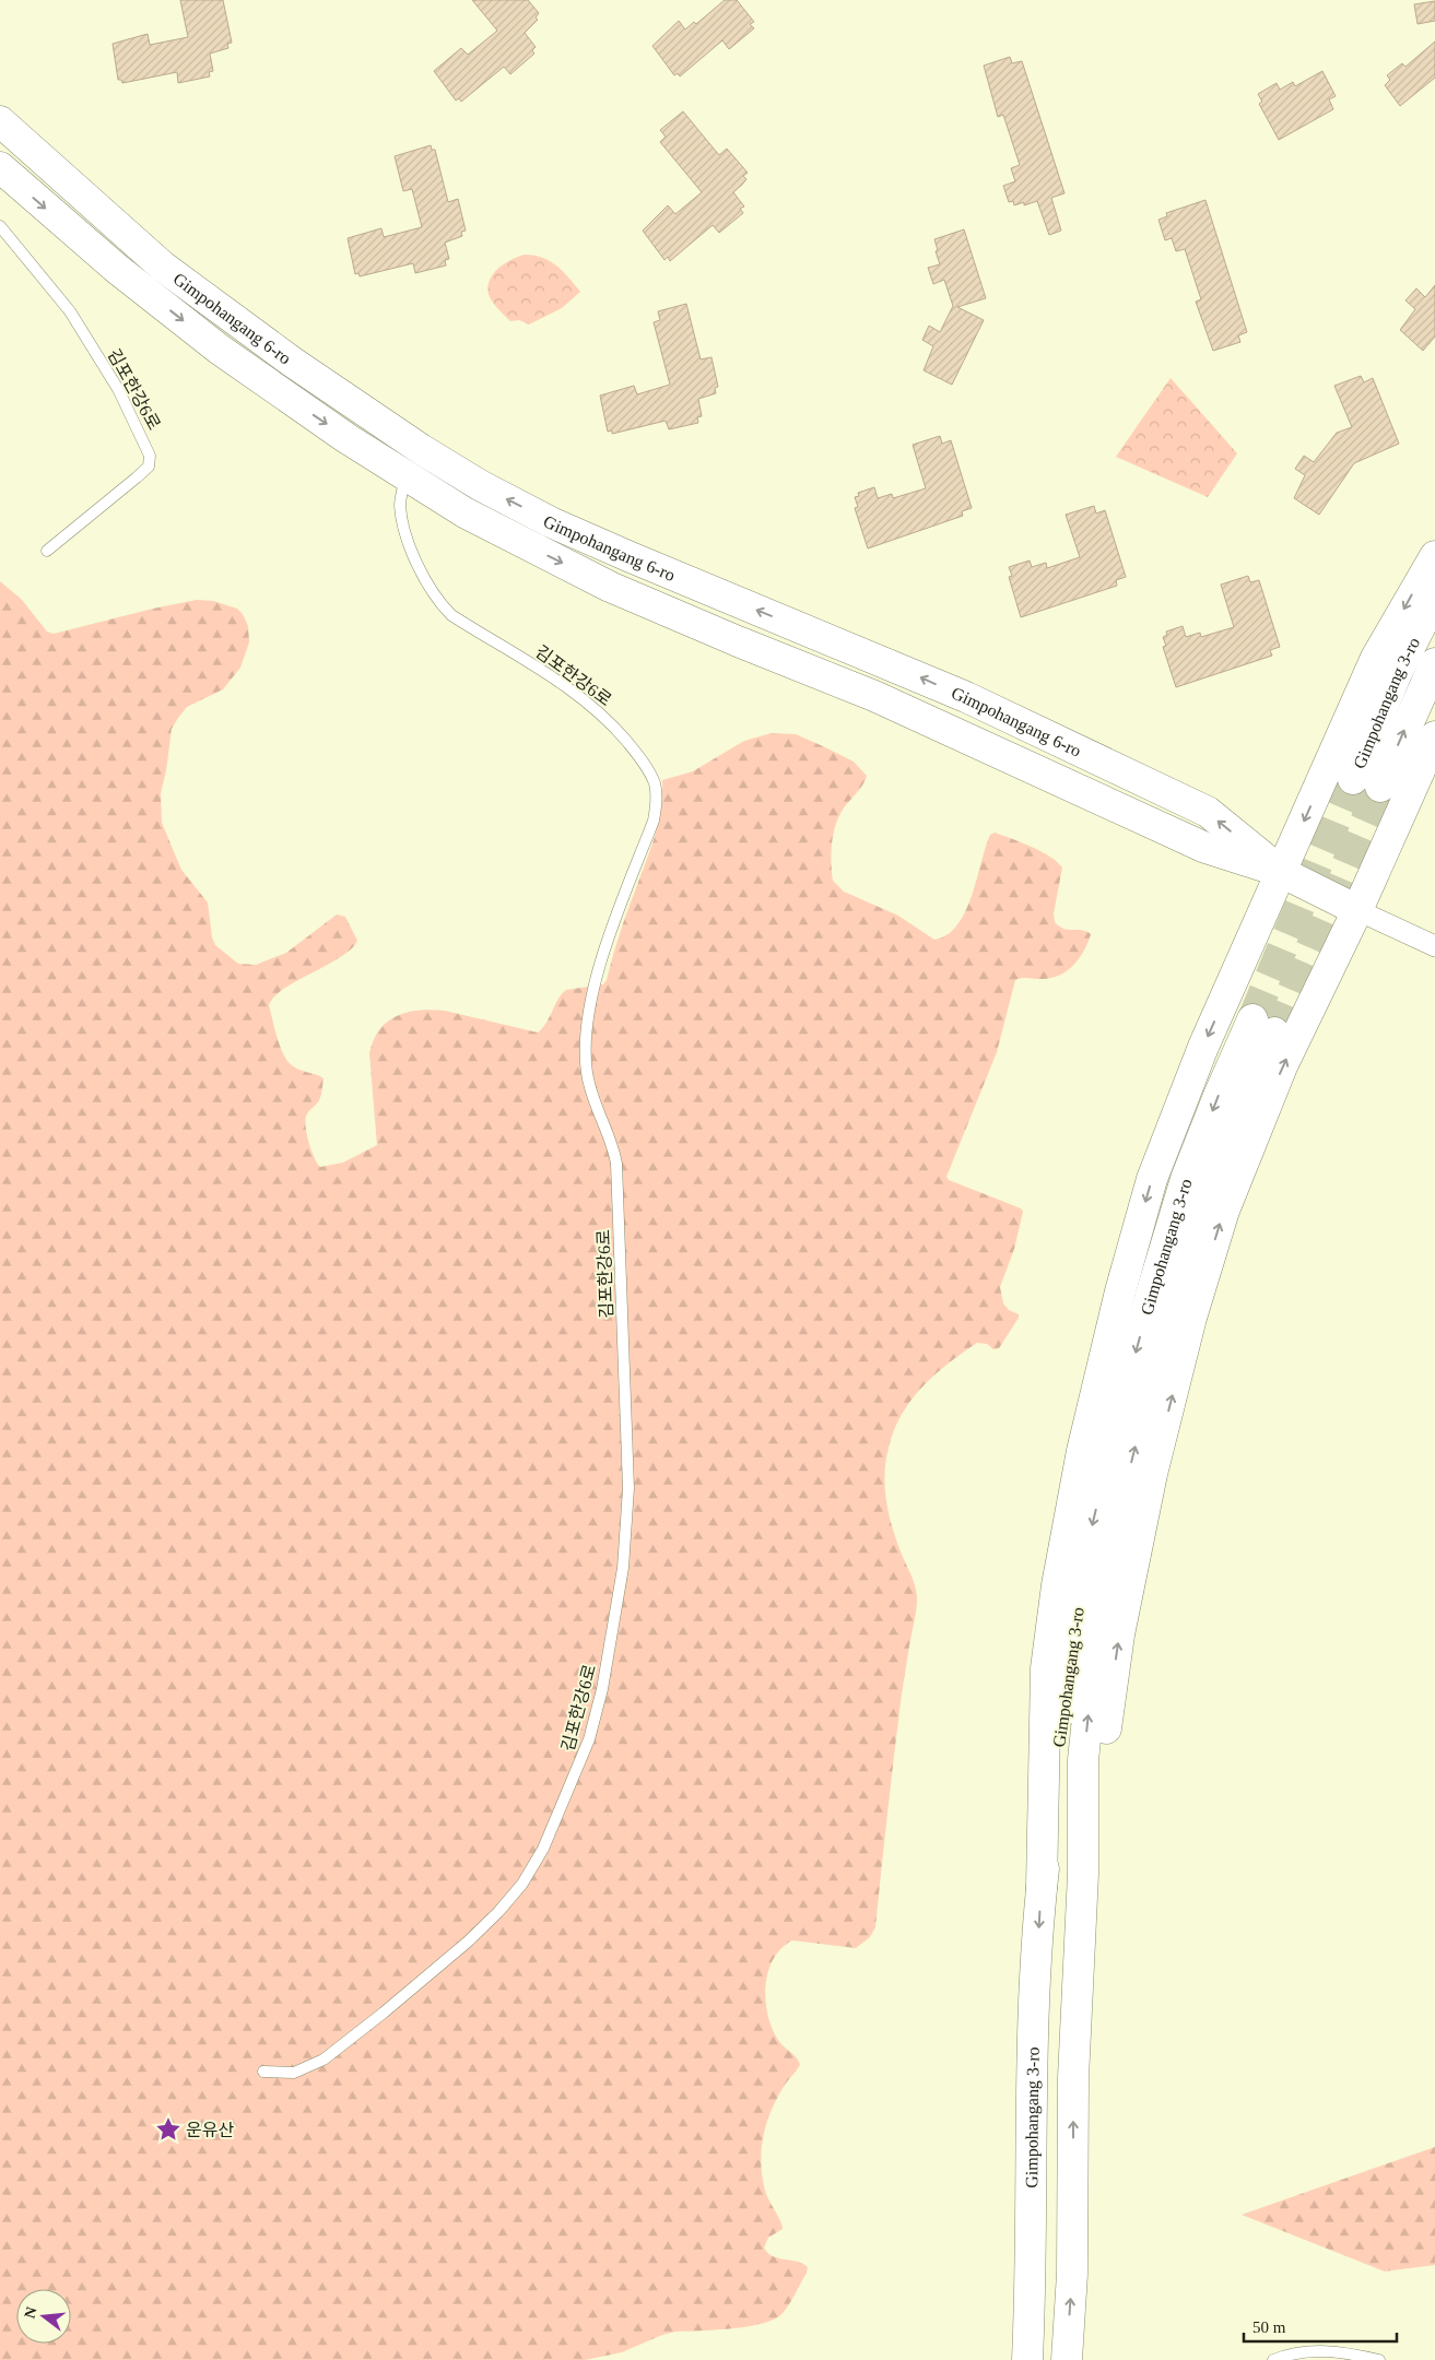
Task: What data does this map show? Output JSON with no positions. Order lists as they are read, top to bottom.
{
  "streets": {
    "street": ["Gimpohangang 6-ro", "Gimpohangang 3-ro"],
    "lane": ["김포한강6로"]
  },
  "crossings": [
    ["Gimpohangang 6-ro", "김포한강6로"]
  ],
  "places": {
    "place": ["운유산"]
  },
  "scale_bar": "50 m",
  "north": "left"
}
